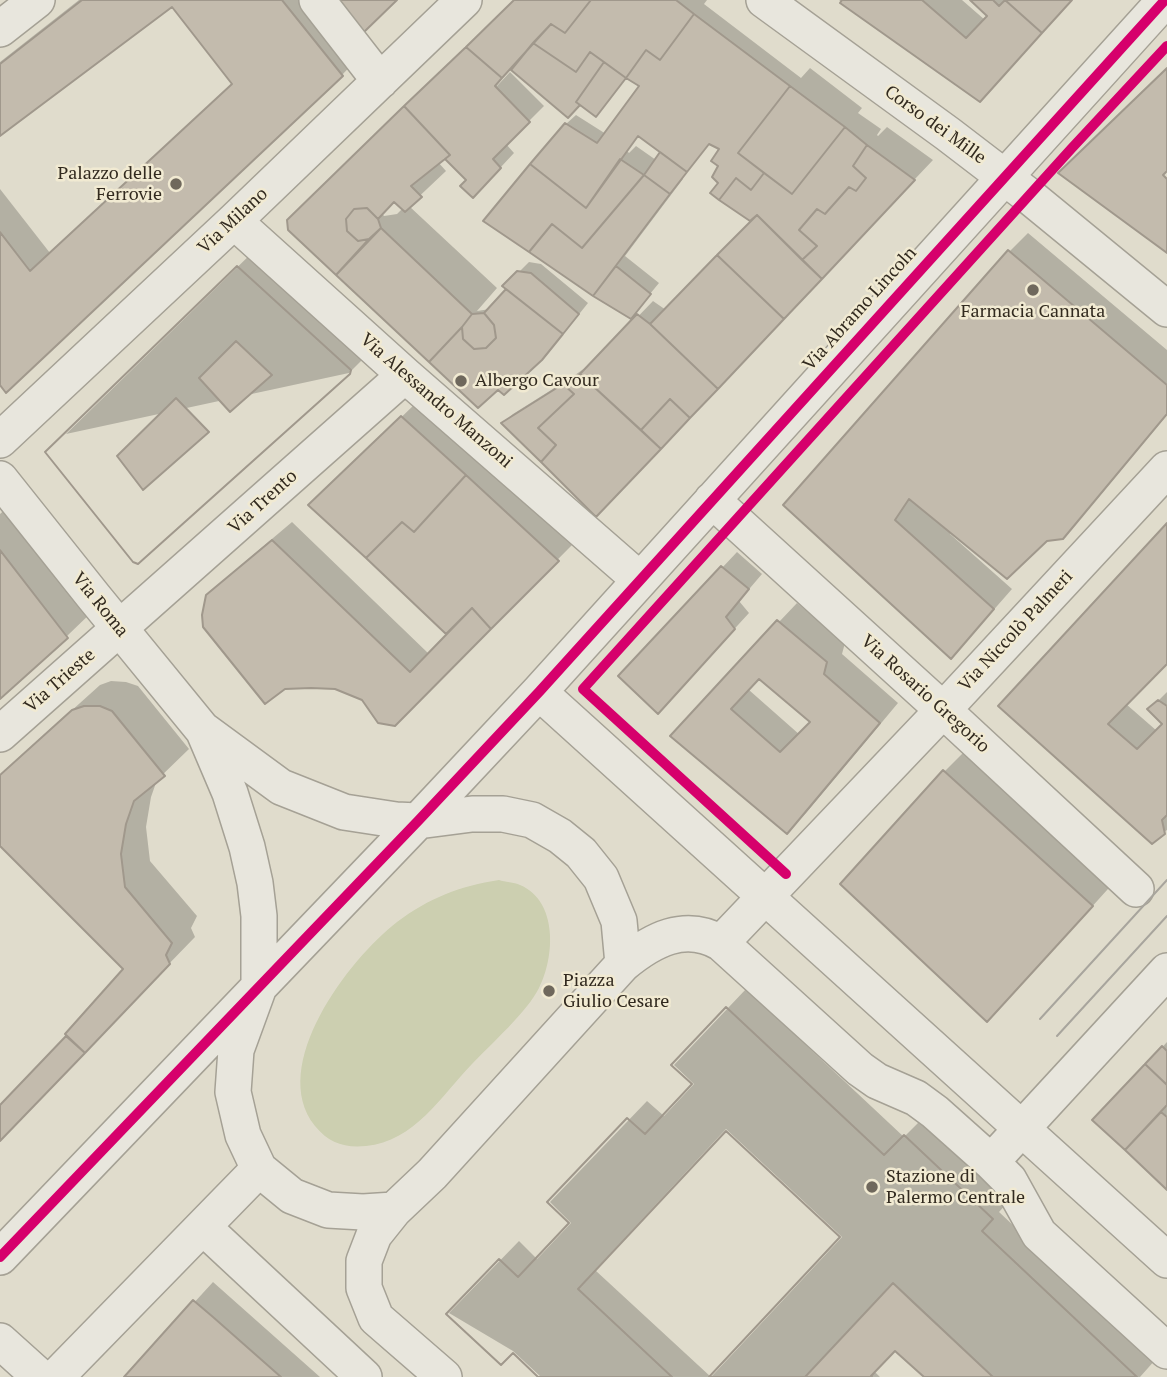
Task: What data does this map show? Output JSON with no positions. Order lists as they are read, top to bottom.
{
  "streets": {
    "street": [
      "Corso dei Mille",
      "Via Milano",
      "Via Abramo Lincoln",
      "Via Alessandro Manzoni",
      "Via Trento",
      "Via Roma",
      "Via Niccolò Palmeri",
      "Via Trieste",
      "Via Rosario Gregorio"
    ]
  },
  "crossings": [
    ["Corso dei Mille", "Via Abramo Lincoln"],
    ["Via Milano", "Via Alessandro Manzoni"],
    ["Via Abramo Lincoln", "Via Alessandro Manzoni"],
    ["Via Abramo Lincoln", "Via Rosario Gregorio"],
    ["Via Alessandro Manzoni", "Via Trento"],
    ["Via Trento", "Via Roma"],
    ["Via Trento", "Via Trieste"],
    ["Via Roma", "Via Trieste"],
    ["Via Niccolò Palmeri", "Via Rosario Gregorio"]
  ],
  "places": [
    "Palazzo delle Ferrovie",
    "Farmacia Cannata",
    "Albergo Cavour",
    "Piazza Giulio Cesare",
    "Stazione di Palermo Centrale"
  ]
}
